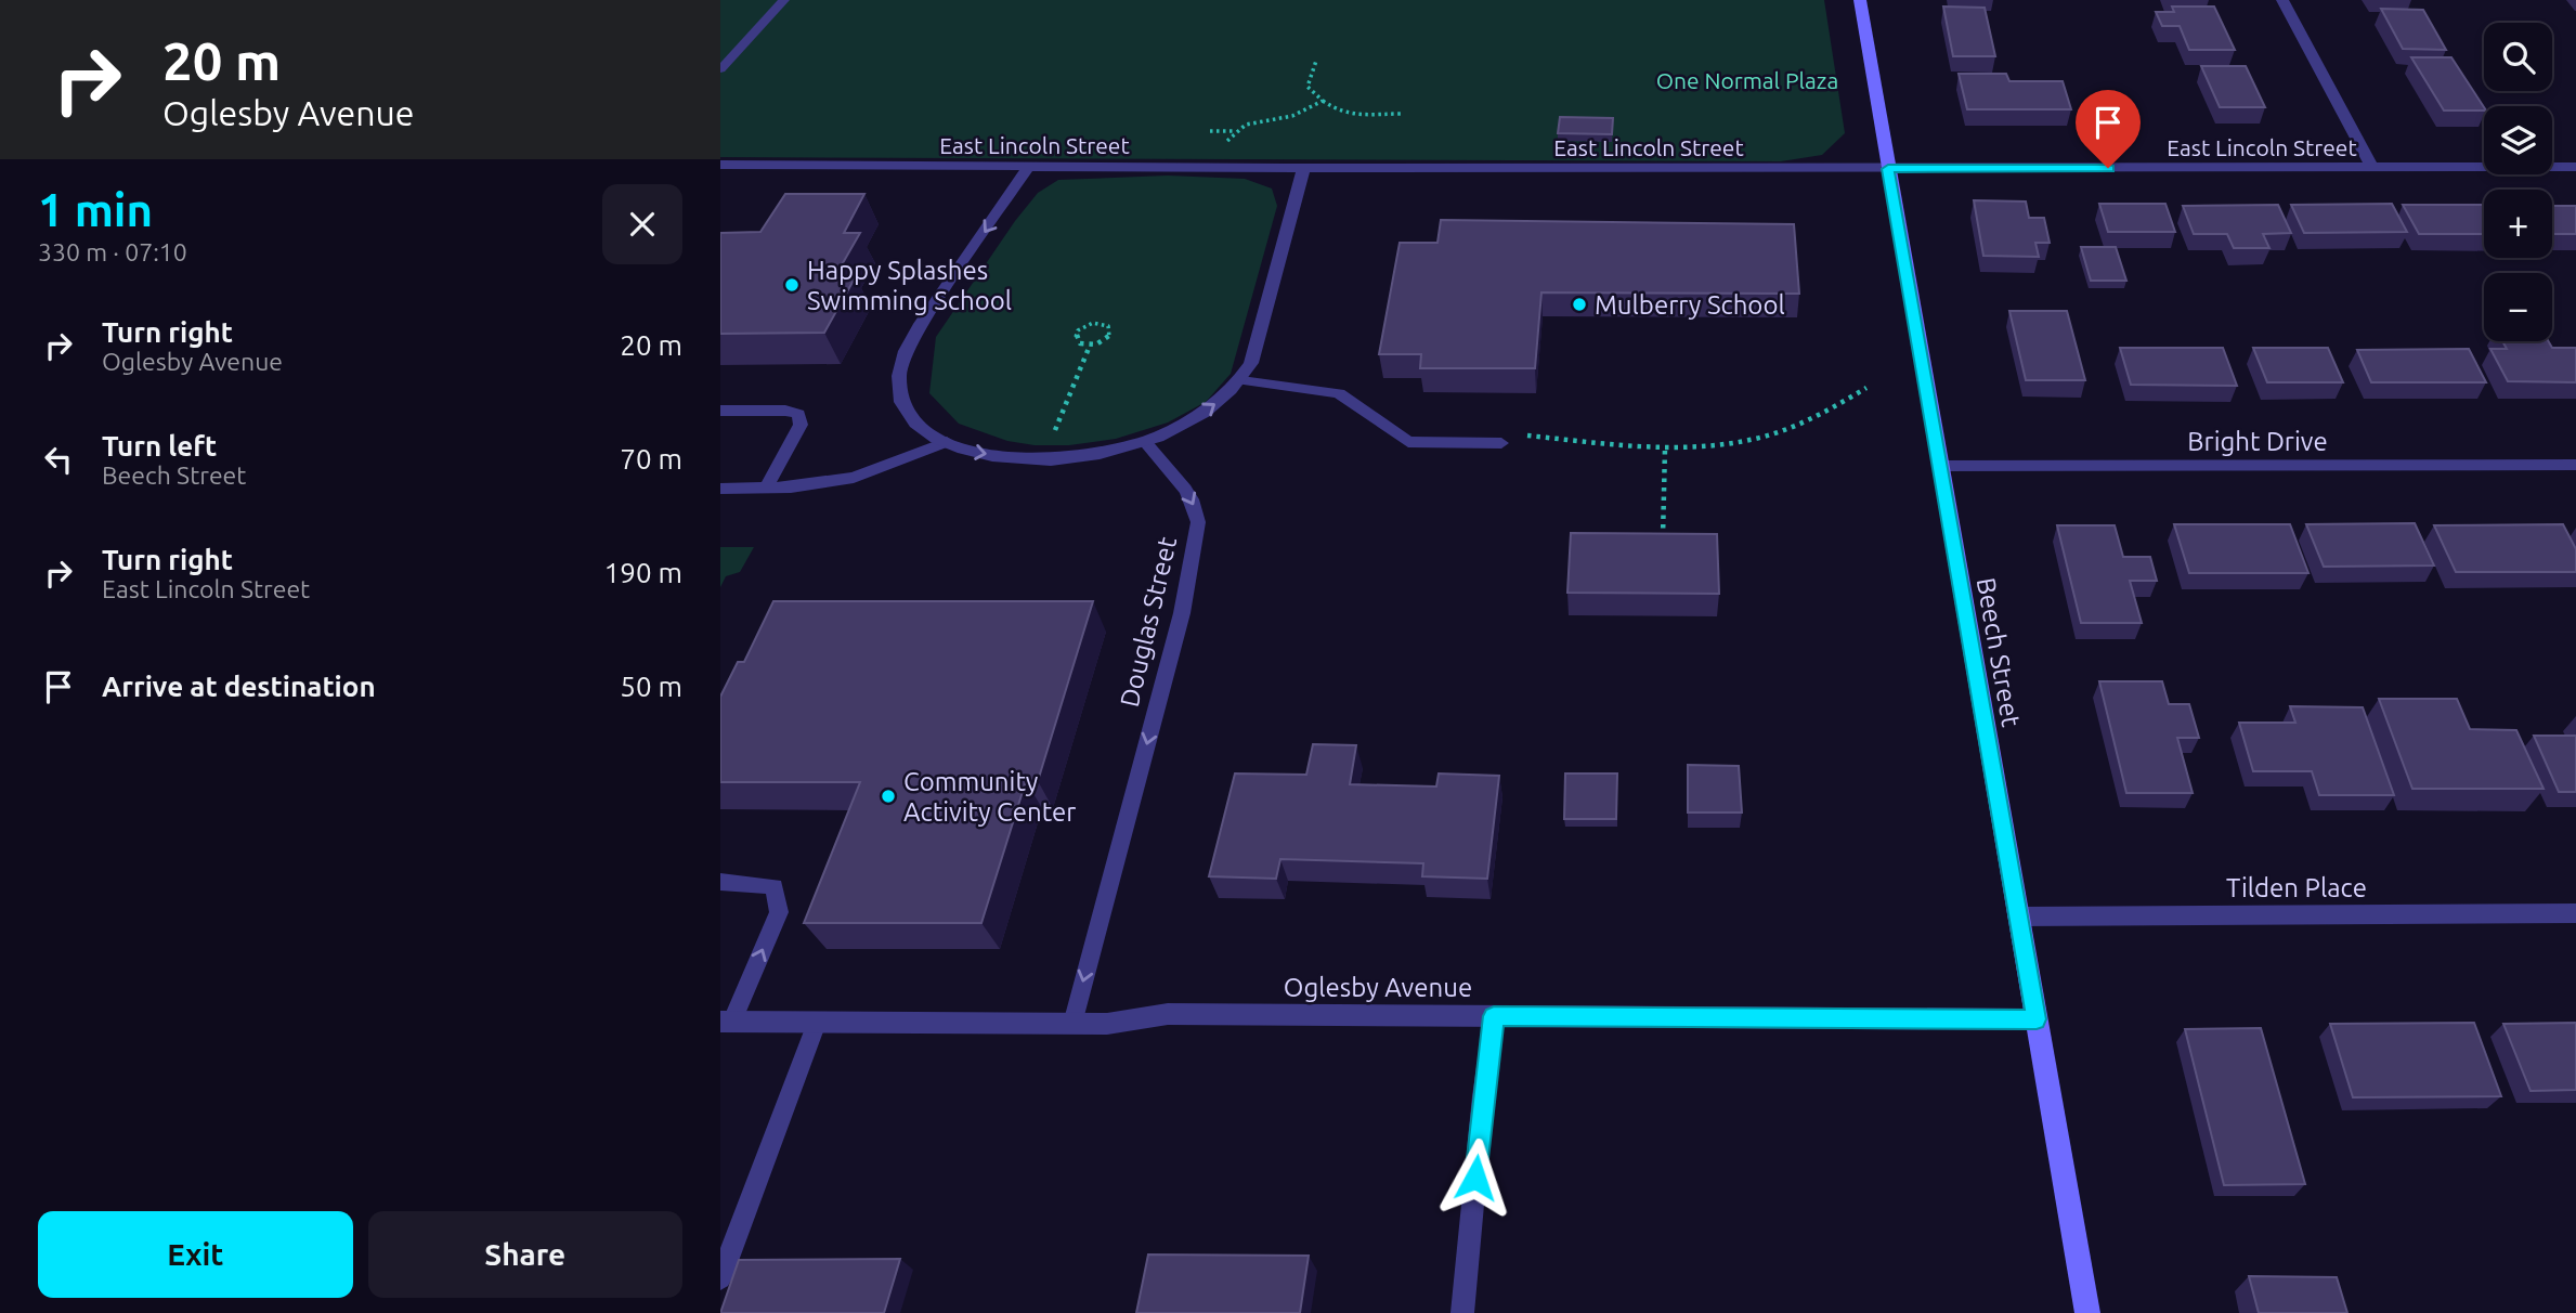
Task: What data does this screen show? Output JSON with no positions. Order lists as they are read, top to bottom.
{
  "streets": {
    "main road": ["Beech Street"],
    "street": [
      "East Lincoln Street",
      "Bright Drive",
      "Tilden Place",
      "Oglesby Avenue"
    ],
    "lane": ["Douglas Street"]
  },
  "crossings": [
    ["East Lincoln Street", "Beech Street"],
    ["Bright Drive", "Beech Street"],
    ["Douglas Street", "Oglesby Avenue"],
    ["Beech Street", "Tilden Place"],
    ["Beech Street", "Oglesby Avenue"]
  ],
  "one_way": ["Douglas Street"],
  "parks": ["One Normal Plaza"],
  "places": ["Happy Splashes Swimming School", "Mulberry School", "Community Activity Center"],
  "page": {
    "turn": ["20 m", "Oglesby Avenue"],
    "map_buttons": ["+", "−"],
    "heading": ["1 min", "330 m · 07:10"],
    "list": [
      {
        "name": "Turn right",
        "note": "Oglesby Avenue",
        "value": "20 m"
      },
      {
        "name": "Turn left",
        "note": "Beech Street",
        "value": "70 m"
      },
      {
        "name": "Turn right",
        "note": "East Lincoln Street",
        "value": "190 m"
      },
      {
        "name": "Arrive at destination",
        "value": "50 m"
      }
    ],
    "buttons": ["Exit", "Share"]
  }
}
